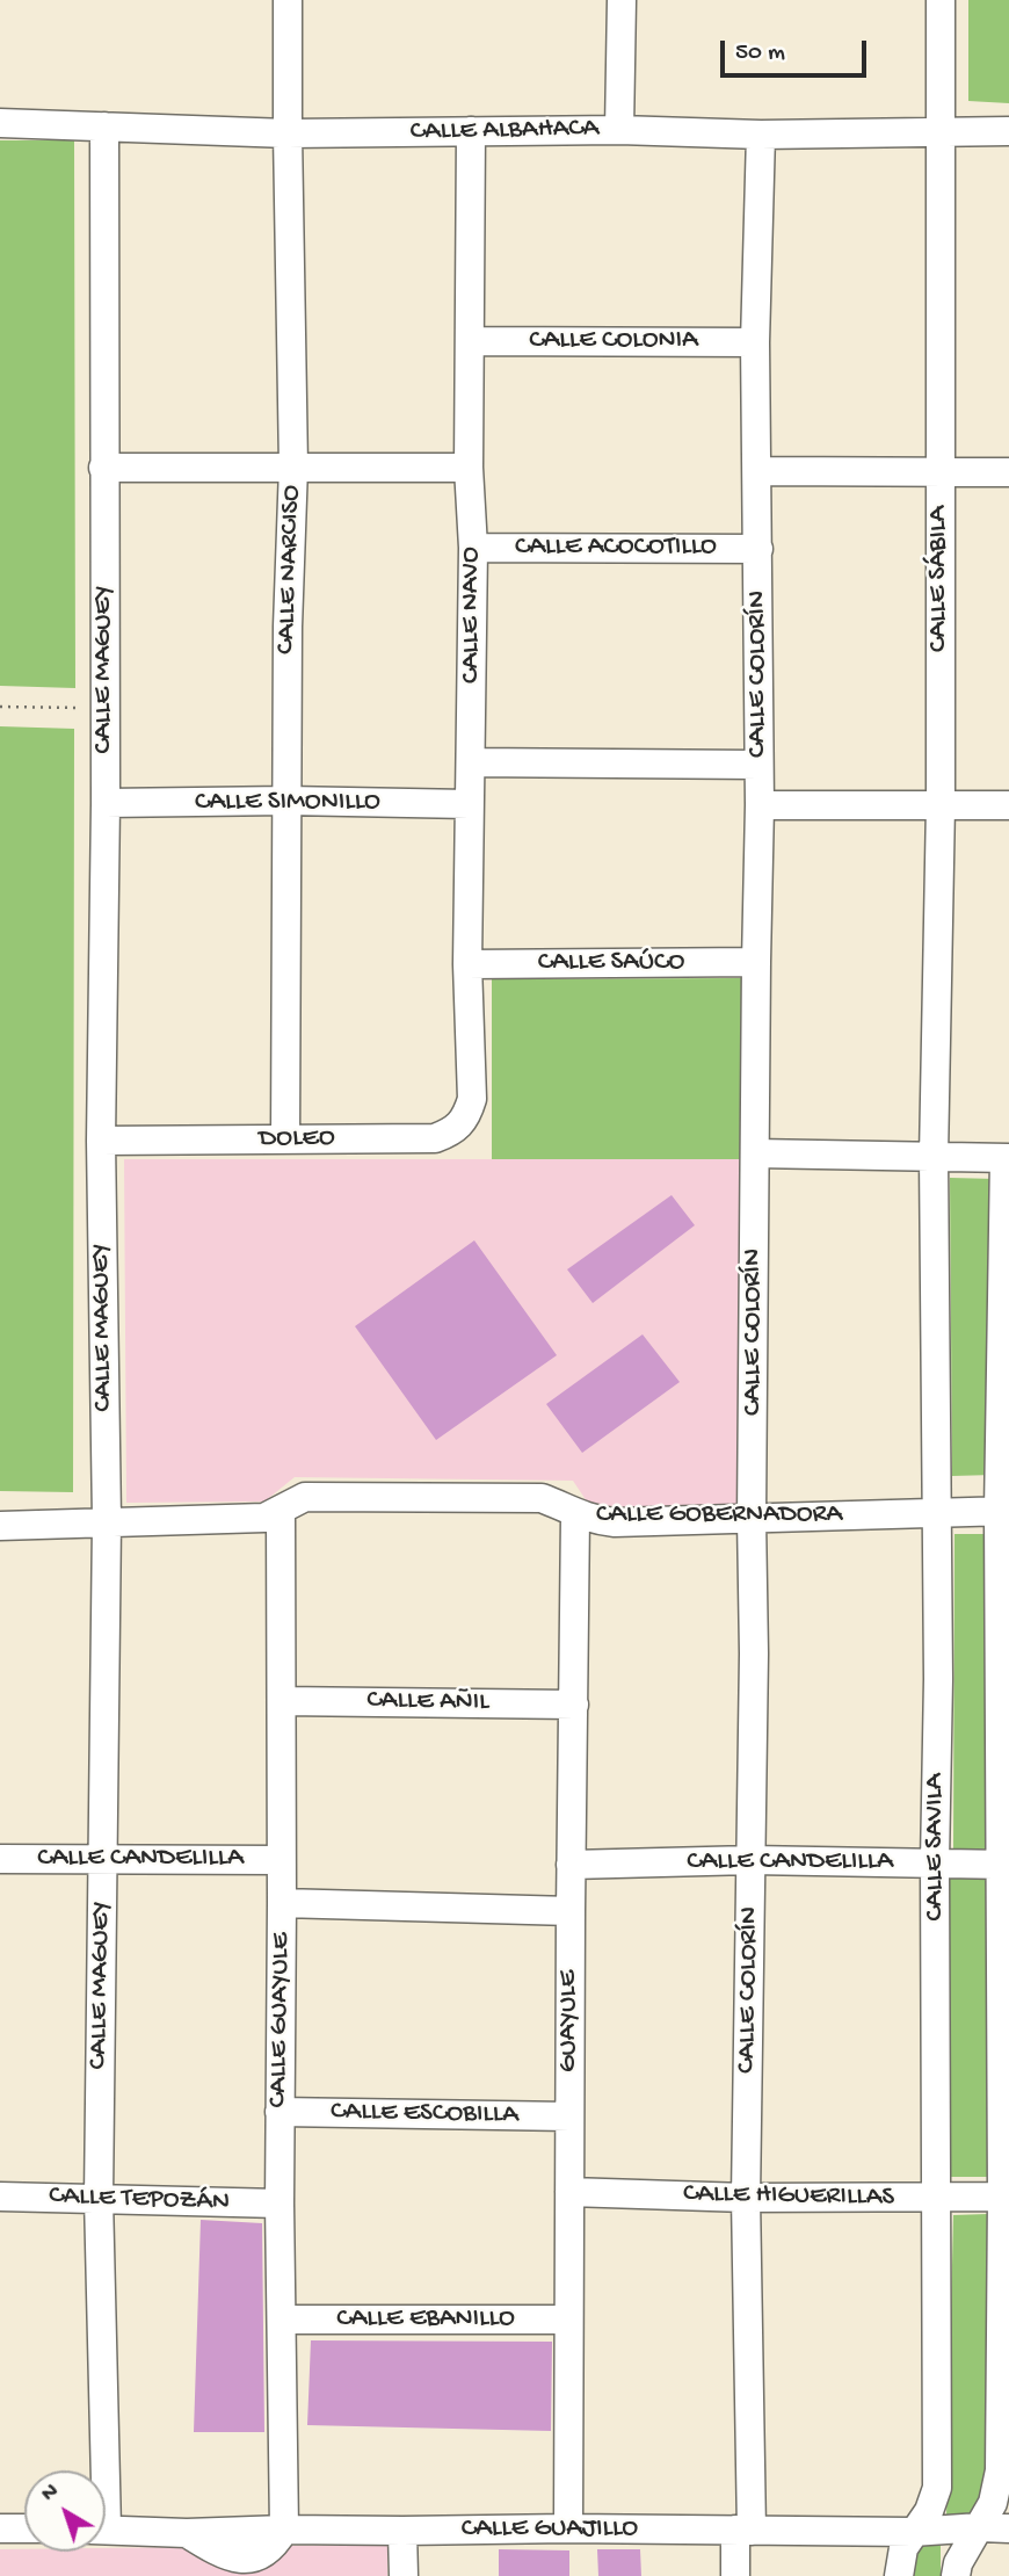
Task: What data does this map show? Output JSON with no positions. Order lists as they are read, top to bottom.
{
  "streets": {
    "street": [
      "CALLE ALBAHACA",
      "CALLE COLONIA",
      "CALLE ACOCOTILLO",
      "CALLE NARCISO",
      "CALLE SÁBILA",
      "CALLE NAVO",
      "CALLE MAGUEY",
      "CALLE COLORÍN",
      "CALLE SIMONILLO",
      "CALLE SAÚCO",
      "DOLEO",
      "CALLE GOBERNADORA",
      "CALLE AÑIL",
      "CALLE SAVILA",
      "CALLE CANDELILLA",
      "CALLE GUAYULE",
      "GUAYULE",
      "CALLE ESCOBILLA",
      "CALLE HIGUERILLAS",
      "CALLE TEPOZÁN",
      "CALLE EBANILLO",
      "CALLE GUAJILLO"
    ]
  },
  "crossings": [
    ["CALLE ALBAHACA", "CALLE NARCISO"],
    ["CALLE ALBAHACA", "CALLE SÁBILA"],
    ["CALLE ALBAHACA", "CALLE NAVO"],
    ["CALLE ALBAHACA", "CALLE MAGUEY"],
    ["CALLE ALBAHACA", "CALLE COLORÍN"],
    ["CALLE COLONIA", "CALLE NAVO"],
    ["CALLE COLONIA", "CALLE COLORÍN"],
    ["CALLE ACOCOTILLO", "CALLE NAVO"],
    ["CALLE ACOCOTILLO", "CALLE COLORÍN"],
    ["CALLE NARCISO", "CALLE SIMONILLO"],
    ["CALLE NARCISO", "DOLEO"],
    ["CALLE SÁBILA", "CALLE SAVILA"],
    ["CALLE NAVO", "CALLE SIMONILLO"],
    ["CALLE NAVO", "CALLE SAÚCO"],
    ["CALLE NAVO", "DOLEO"],
    ["CALLE MAGUEY", "CALLE SIMONILLO"],
    ["CALLE MAGUEY", "DOLEO"],
    ["CALLE MAGUEY", "CALLE GOBERNADORA"],
    ["CALLE MAGUEY", "CALLE CANDELILLA"],
    ["CALLE MAGUEY", "CALLE TEPOZÁN"],
    ["CALLE COLORÍN", "CALLE SAÚCO"],
    ["CALLE COLORÍN", "CALLE GOBERNADORA"],
    ["CALLE COLORÍN", "CALLE CANDELILLA"],
    ["CALLE COLORÍN", "CALLE HIGUERILLAS"],
    ["CALLE COLORÍN", "CALLE GUAJILLO"],
    ["CALLE GOBERNADORA", "CALLE SAVILA"],
    ["CALLE GOBERNADORA", "CALLE GUAYULE"],
    ["CALLE GOBERNADORA", "GUAYULE"],
    ["CALLE AÑIL", "CALLE GUAYULE"],
    ["CALLE AÑIL", "GUAYULE"],
    ["CALLE SAVILA", "CALLE CANDELILLA"],
    ["CALLE SAVILA", "CALLE HIGUERILLAS"],
    ["CALLE SAVILA", "CALLE GUAJILLO"],
    ["CALLE CANDELILLA", "CALLE GUAYULE"],
    ["CALLE CANDELILLA", "GUAYULE"],
    ["CALLE GUAYULE", "CALLE ESCOBILLA"],
    ["CALLE GUAYULE", "CALLE TEPOZÁN"],
    ["CALLE GUAYULE", "CALLE EBANILLO"],
    ["CALLE GUAYULE", "CALLE GUAJILLO"],
    ["GUAYULE", "CALLE ESCOBILLA"],
    ["GUAYULE", "CALLE HIGUERILLAS"],
    ["GUAYULE", "CALLE EBANILLO"],
    ["GUAYULE", "CALLE GUAJILLO"]
  ],
  "scale_bar": "50 m",
  "north": "top left"
}
